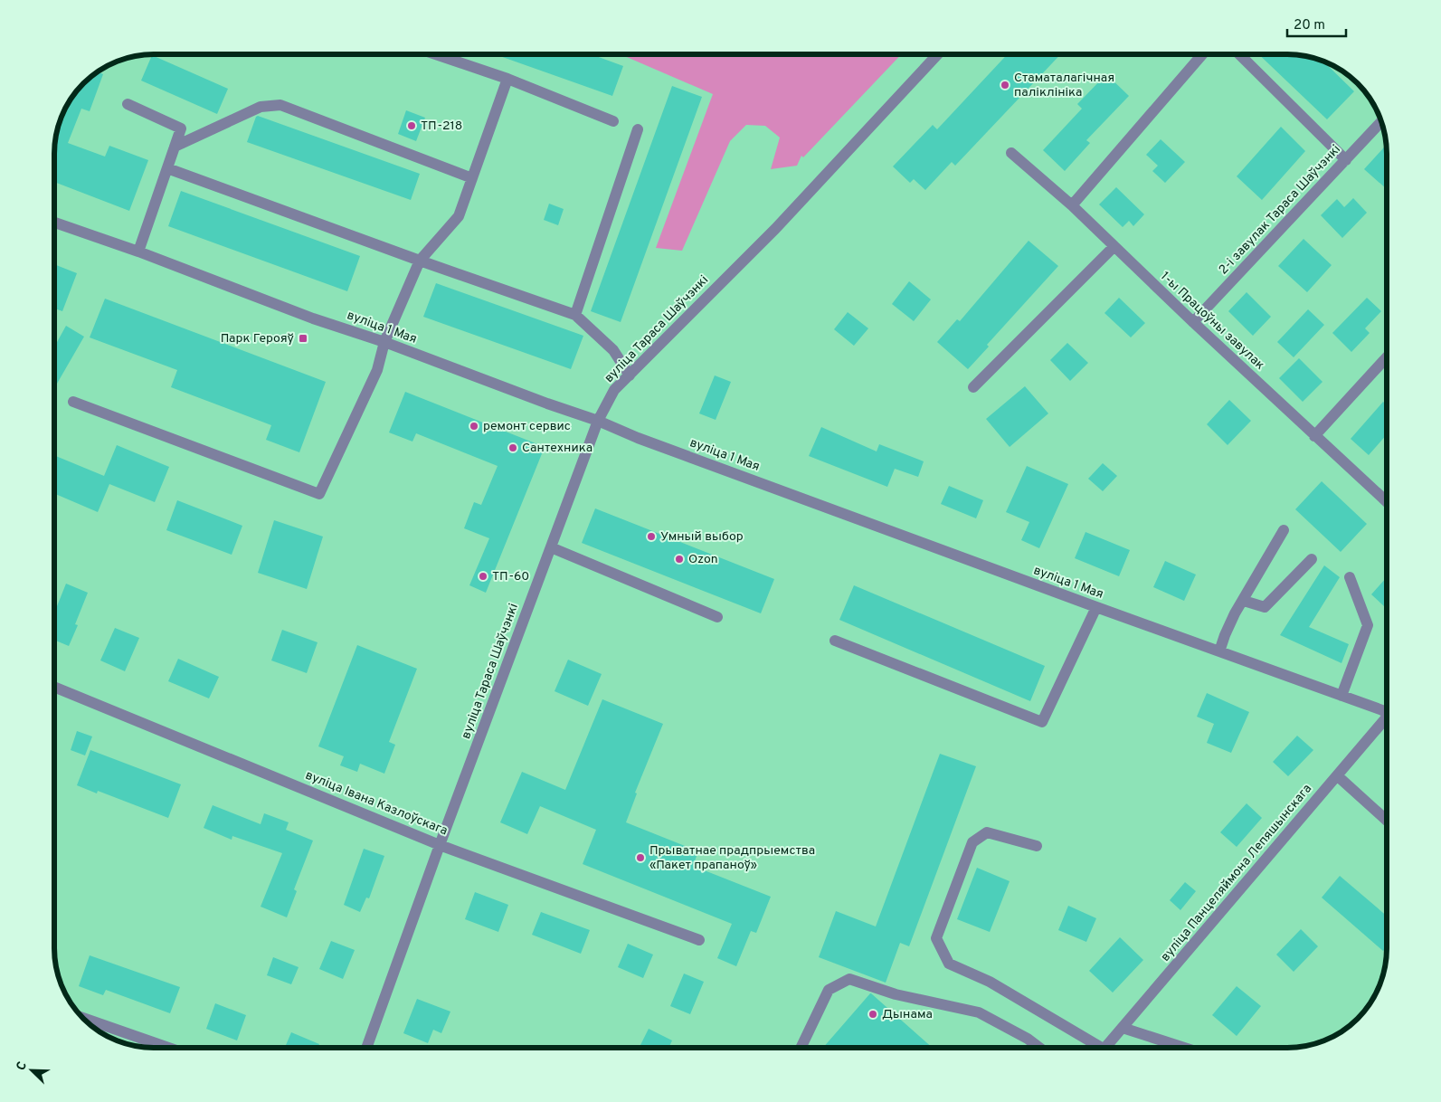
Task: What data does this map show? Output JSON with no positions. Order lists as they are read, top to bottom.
{
  "streets": {
    "street": [
      "2-і завулак Тараса Шаўчэнкі",
      "1-ы Працоўны завулак",
      "вуліца 1 Мая",
      "вуліца Тараса Шаўчэнкі",
      "вуліца Івана Казлоўскага",
      "вуліца Панцеляймона Лепяшынскага"
    ]
  },
  "crossings": [
    ["2-і завулак Тараса Шаўчэнкі", "1-ы Працоўны завулак"],
    ["вуліца 1 Мая", "вуліца Тараса Шаўчэнкі"],
    ["вуліца Тараса Шаўчэнкі", "вуліца Івана Казлоўскага"]
  ],
  "places": {
    "other": [
      "Стаматалагічная паліклініка",
      "ТП-218",
      "ремонт сервис",
      "Сантехника",
      "Умный выбор",
      "Ozon",
      "ТП-60",
      "Прыватнае прадпрыемства «Пакет прапаноў»",
      "Дынама"
    ],
    "transit": ["Парк Герояў"]
  },
  "scale_bar": "20 m",
  "north": "top left"
}
